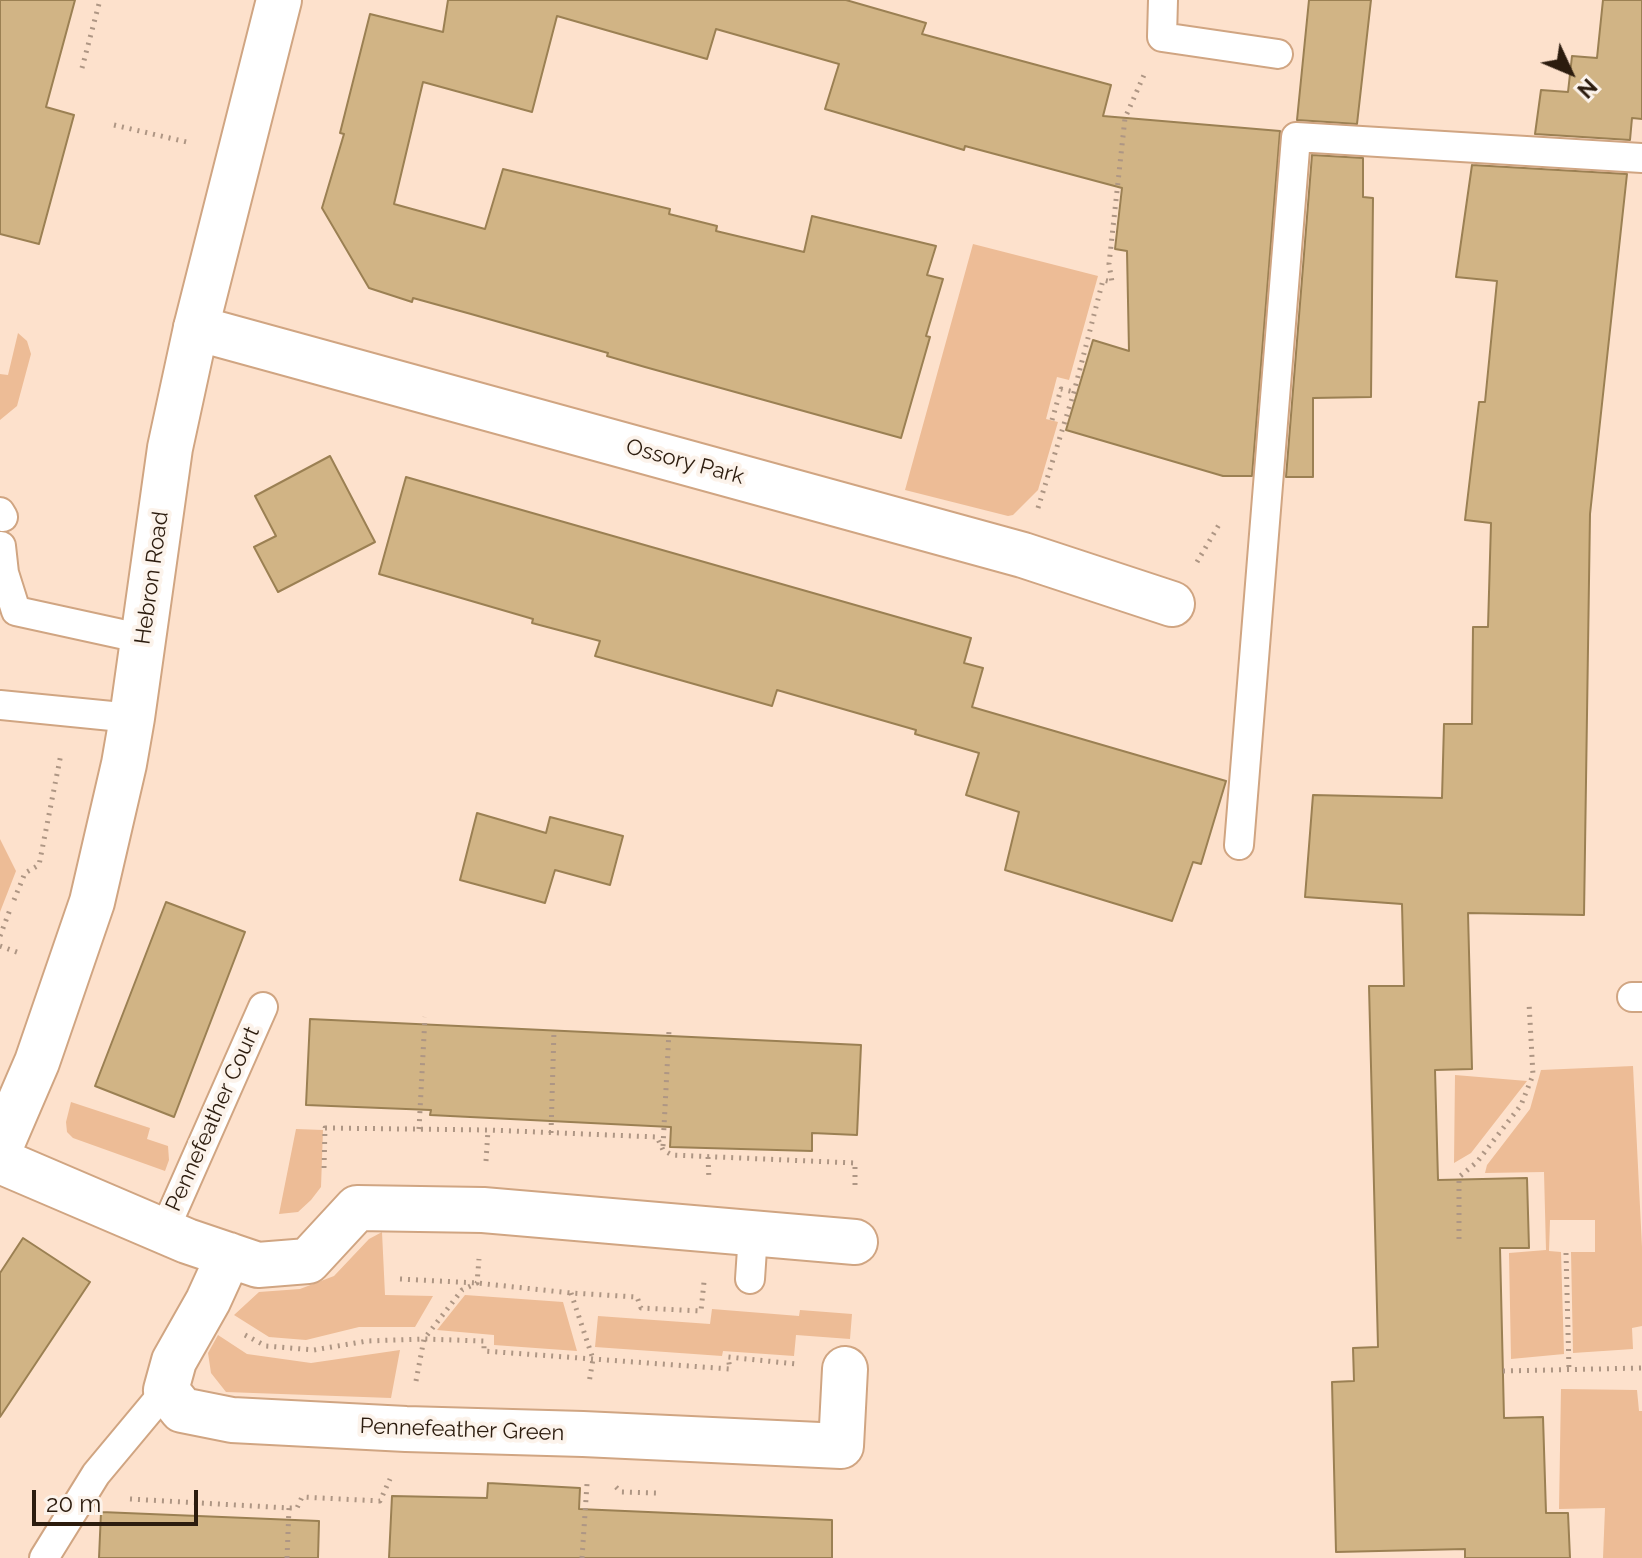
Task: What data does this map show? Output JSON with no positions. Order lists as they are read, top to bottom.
{
  "streets": {
    "street": ["Ossory Park", "Hebron Road", "Pennefeather Green"],
    "lane": ["Pennefeather Court"]
  },
  "crossings": [
    ["Ossory Park", "Hebron Road"]
  ],
  "scale_bar": "20 m",
  "north": "bottom right"
}
